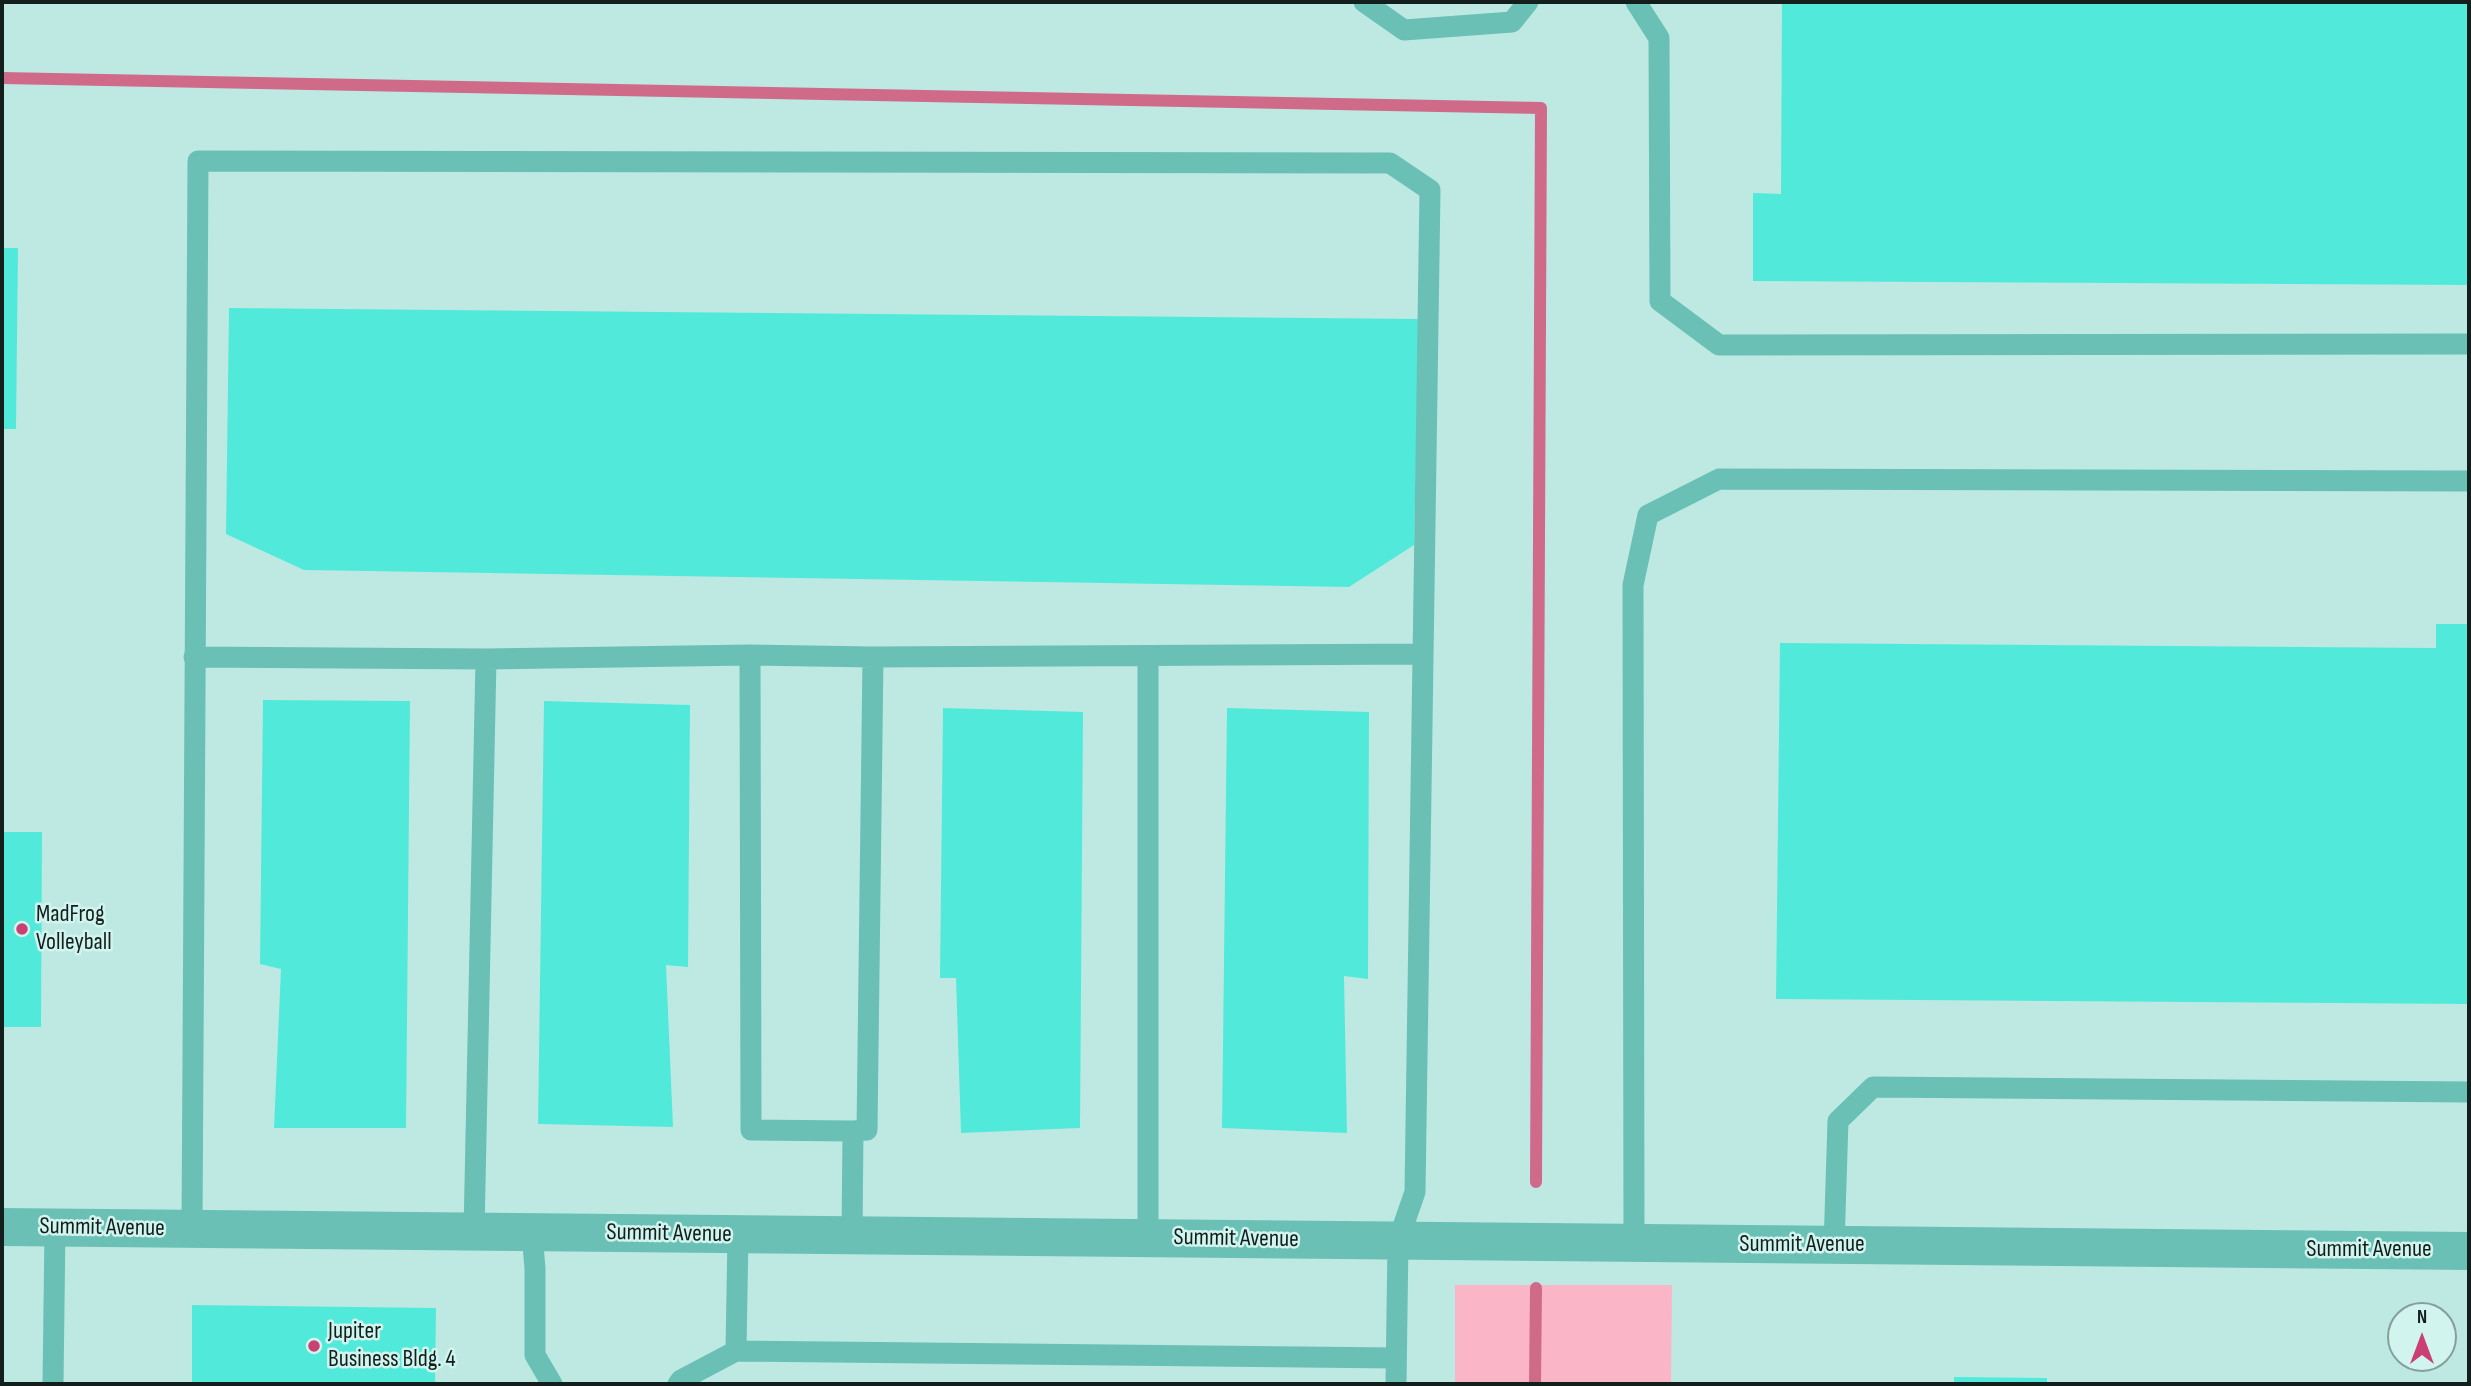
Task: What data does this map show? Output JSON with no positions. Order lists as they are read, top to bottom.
{
  "streets": {
    "street": ["Summit Avenue"]
  },
  "places": ["MadFrog Volleyball", "Jupiter Business Bldg. 4"],
  "north": "top"
}
